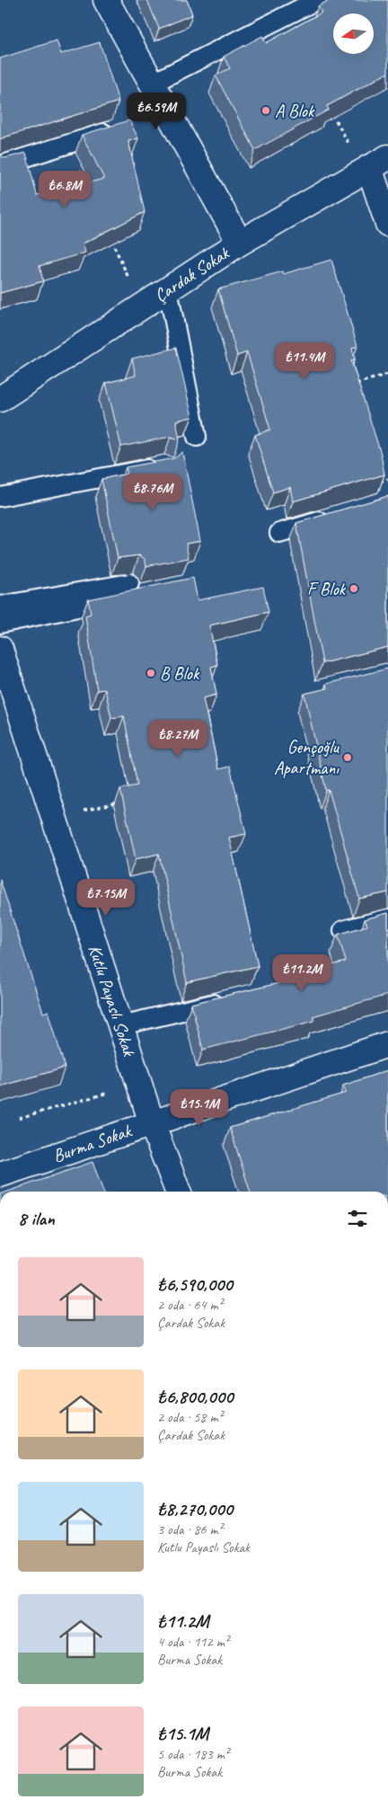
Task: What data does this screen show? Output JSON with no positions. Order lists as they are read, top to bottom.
{
  "streets": {
    "street": ["Çardak Sokak", "Kutlu Payaslı Sokak", "Burma Sokak"]
  },
  "crossings": [
    ["Kutlu Payaslı Sokak", "Burma Sokak"]
  ],
  "places": [
    "A Blok",
    "F Blok",
    "B Blok",
    "Gençoğlu Apartmanı"
  ],
  "north": "left",
  "page": {
    "price": [
      "₺6.59M",
      "₺6.8M",
      "₺11.4M",
      "₺8.76M",
      "₺8.27M",
      "₺7.15M",
      "₺11.2M",
      "₺15.1M"
    ],
    "heading": "8 ilan",
    "list": [
      {
        "name": "₺6,590,000",
        "note": "2 oda · 64 m² · Çardak Sokak"
      },
      {
        "name": "₺6,800,000",
        "note": "2 oda · 58 m² · Çardak Sokak"
      },
      {
        "name": "₺8,270,000",
        "note": "3 oda · 86 m² · Kutlu Payaslı Sokak"
      },
      {
        "name": "₺11.2M",
        "note": "4 oda · 112 m² · Burma Sokak"
      },
      {
        "name": "₺15.1M",
        "note": "5 oda · 183 m² · Burma Sokak"
      }
    ]
  }
}
